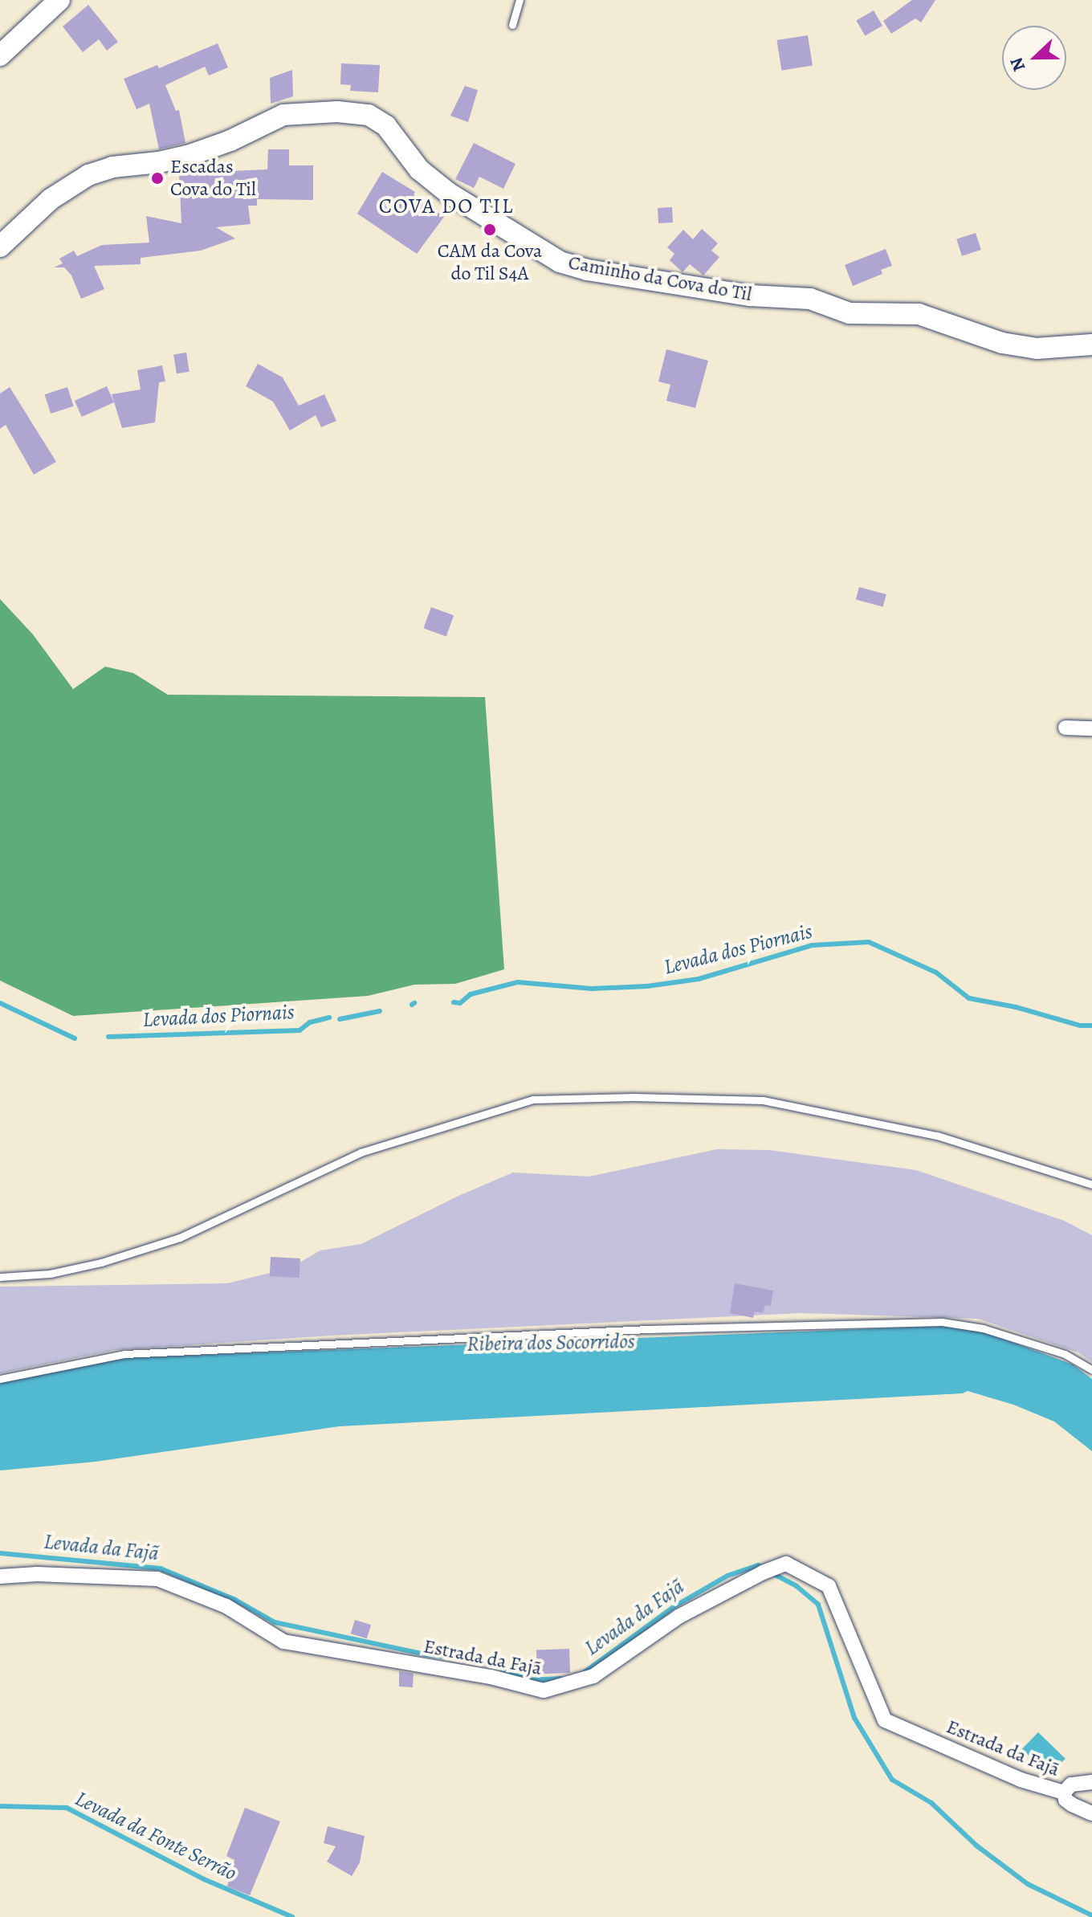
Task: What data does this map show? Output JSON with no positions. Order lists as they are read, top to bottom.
{
  "streets": {
    "street": ["Caminho da Cova do Til", "Estrada da Fajã"]
  },
  "districts": ["COVA DO TIL"],
  "water": [
    "Levada dos Piornais",
    "Ribeira dos Socorridos",
    "Levada da Fajã",
    "Levada da Fonte Serrão"
  ],
  "places": ["Escadas Cova do Til", "CAM da Cova do Til S4A"],
  "north": "left"
}
